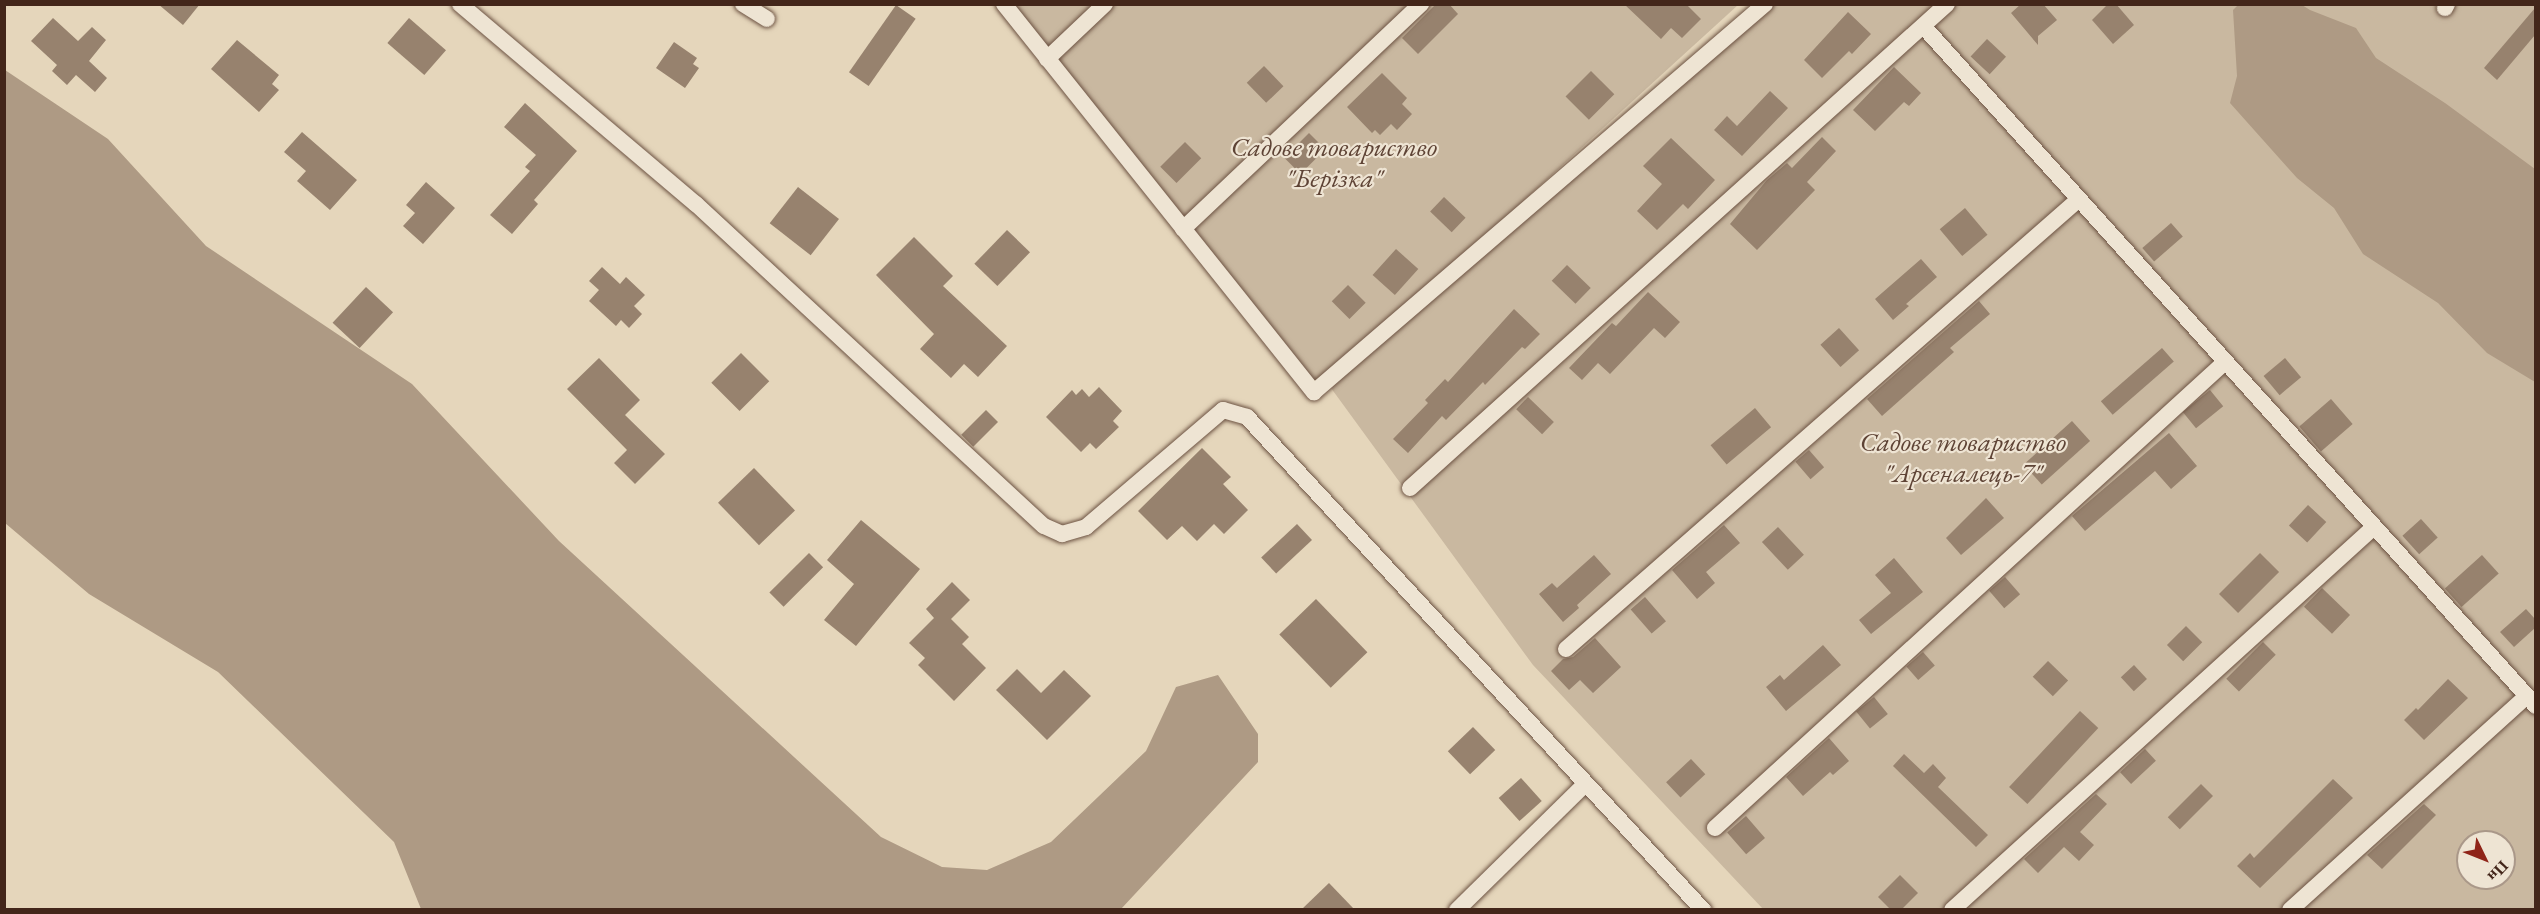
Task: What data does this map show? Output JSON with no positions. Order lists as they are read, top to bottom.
{
  "parks": ["Садове товариство \"Берізка\"", "Садове товариство \"Арсеналець-7\""],
  "north": "bottom right"
}
